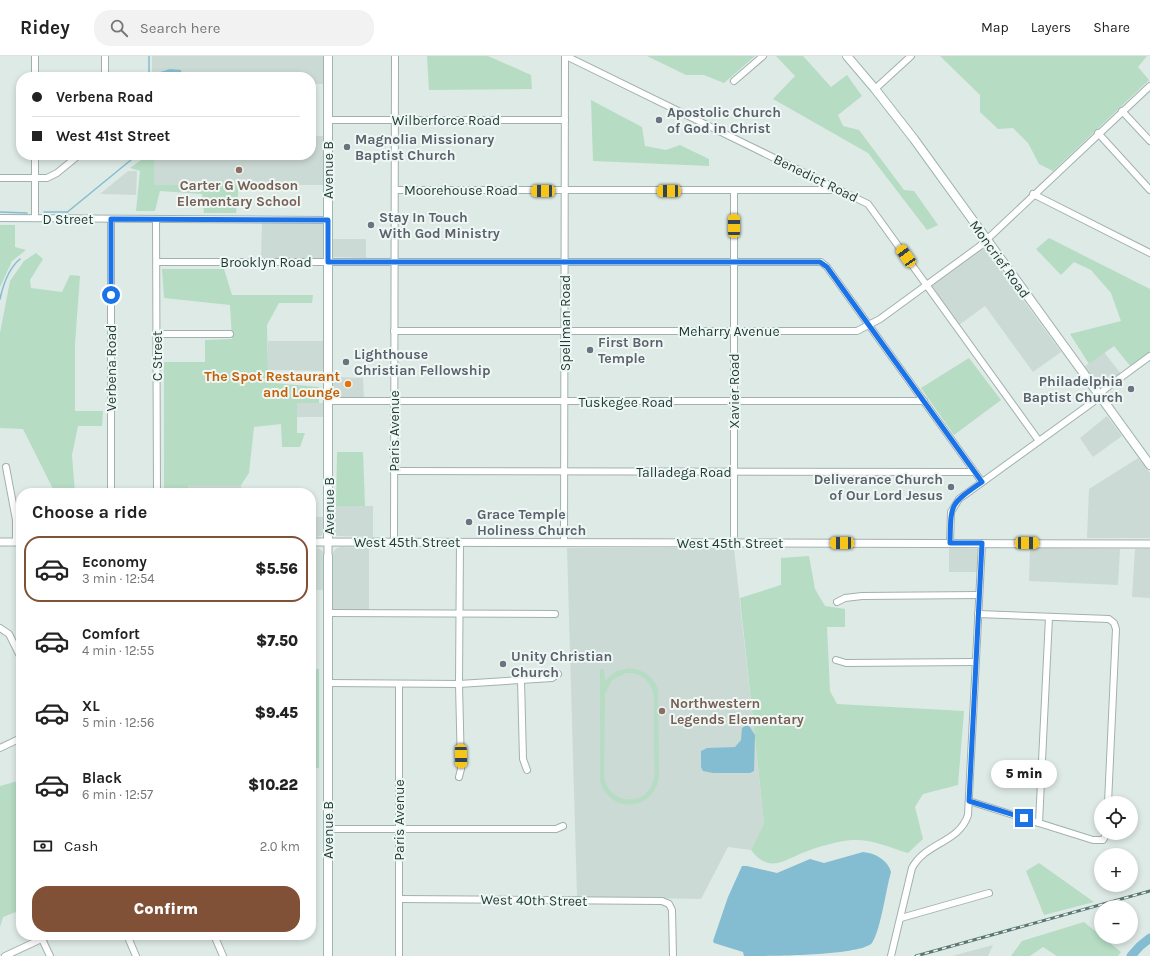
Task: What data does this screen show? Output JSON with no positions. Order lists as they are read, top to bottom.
{
  "streets": {
    "main road": ["Avenue B", "Moncrief Road"],
    "street": [
      "Wilberforce Road",
      "Benedict Road",
      "Moorehouse Road",
      "D Street",
      "Brooklyn Road",
      "Spellman Road",
      "Meharry Avenue",
      "C Street",
      "Verbena Road",
      "Xavier Road",
      "Tuskegee Road",
      "Paris Avenue",
      "Talladega Road",
      "West 45th Street",
      "West 40th Street"
    ]
  },
  "crossings": [
    ["Wilberforce Road", "Avenue B"],
    ["Wilberforce Road", "Spellman Road"],
    ["Wilberforce Road", "Paris Avenue"],
    ["Avenue B", "D Street"],
    ["Avenue B", "Brooklyn Road"],
    ["Avenue B", "Tuskegee Road"],
    ["Avenue B", "West 45th Street"],
    ["Benedict Road", "Moorehouse Road"],
    ["Benedict Road", "Spellman Road"],
    ["Benedict Road", "Meharry Avenue"],
    ["Moorehouse Road", "Spellman Road"],
    ["Moorehouse Road", "Xavier Road"],
    ["Moorehouse Road", "Paris Avenue"],
    ["D Street", "C Street"],
    ["D Street", "Verbena Road"],
    ["Moncrief Road", "Meharry Avenue"],
    ["Brooklyn Road", "Spellman Road"],
    ["Brooklyn Road", "Meharry Avenue"],
    ["Brooklyn Road", "C Street"],
    ["Brooklyn Road", "Xavier Road"],
    ["Brooklyn Road", "Tuskegee Road"],
    ["Brooklyn Road", "Paris Avenue"],
    ["Brooklyn Road", "Talladega Road"],
    ["Spellman Road", "Meharry Avenue"],
    ["Spellman Road", "Tuskegee Road"],
    ["Spellman Road", "Talladega Road"],
    ["Spellman Road", "West 45th Street"],
    ["Meharry Avenue", "Xavier Road"],
    ["Meharry Avenue", "Paris Avenue"],
    ["Xavier Road", "Tuskegee Road"],
    ["Xavier Road", "Talladega Road"],
    ["Xavier Road", "West 45th Street"],
    ["Tuskegee Road", "Paris Avenue"],
    ["Paris Avenue", "Talladega Road"],
    ["Paris Avenue", "West 45th Street"],
    ["Paris Avenue", "West 40th Street"]
  ],
  "places": [
    "Apostolic Church of God in Christ",
    "Magnolia Missionary Baptist Church",
    "Carter G Woodson Elementary School",
    "Stay In Touch With God Ministry",
    "First Born Temple",
    "Lighthouse Christian Fellowship",
    "The Spot Restaurant and Lounge",
    "Philadelphia Baptist Church",
    "Deliverance Church of Our Lord Jesus",
    "Grace Temple Holiness Church",
    "Unity Christian Church",
    "Northwestern Legends Elementary"
  ],
  "page": {
    "header": "Ridey",
    "search": "Search here",
    "nav": ["Map", "Layers", "Share"],
    "banner": ["Verbena Road", "West 41st Street"],
    "heading": "Choose a ride",
    "list": [
      {
        "name": "Economy",
        "note": "3 min · 12:54",
        "value": "$5.56"
      },
      {
        "name": "Comfort",
        "note": "4 min · 12:55",
        "value": "$7.50"
      },
      {
        "name": "XL",
        "note": "5 min · 12:56",
        "value": "$9.45"
      },
      {
        "name": "Black",
        "note": "6 min · 12:57",
        "value": "$10.22"
      }
    ],
    "bubble": "5 min",
    "map_buttons": ["+", "−"],
    "pay": ["Cash", "2.0 km"],
    "buttons": "Confirm"
  }
}
